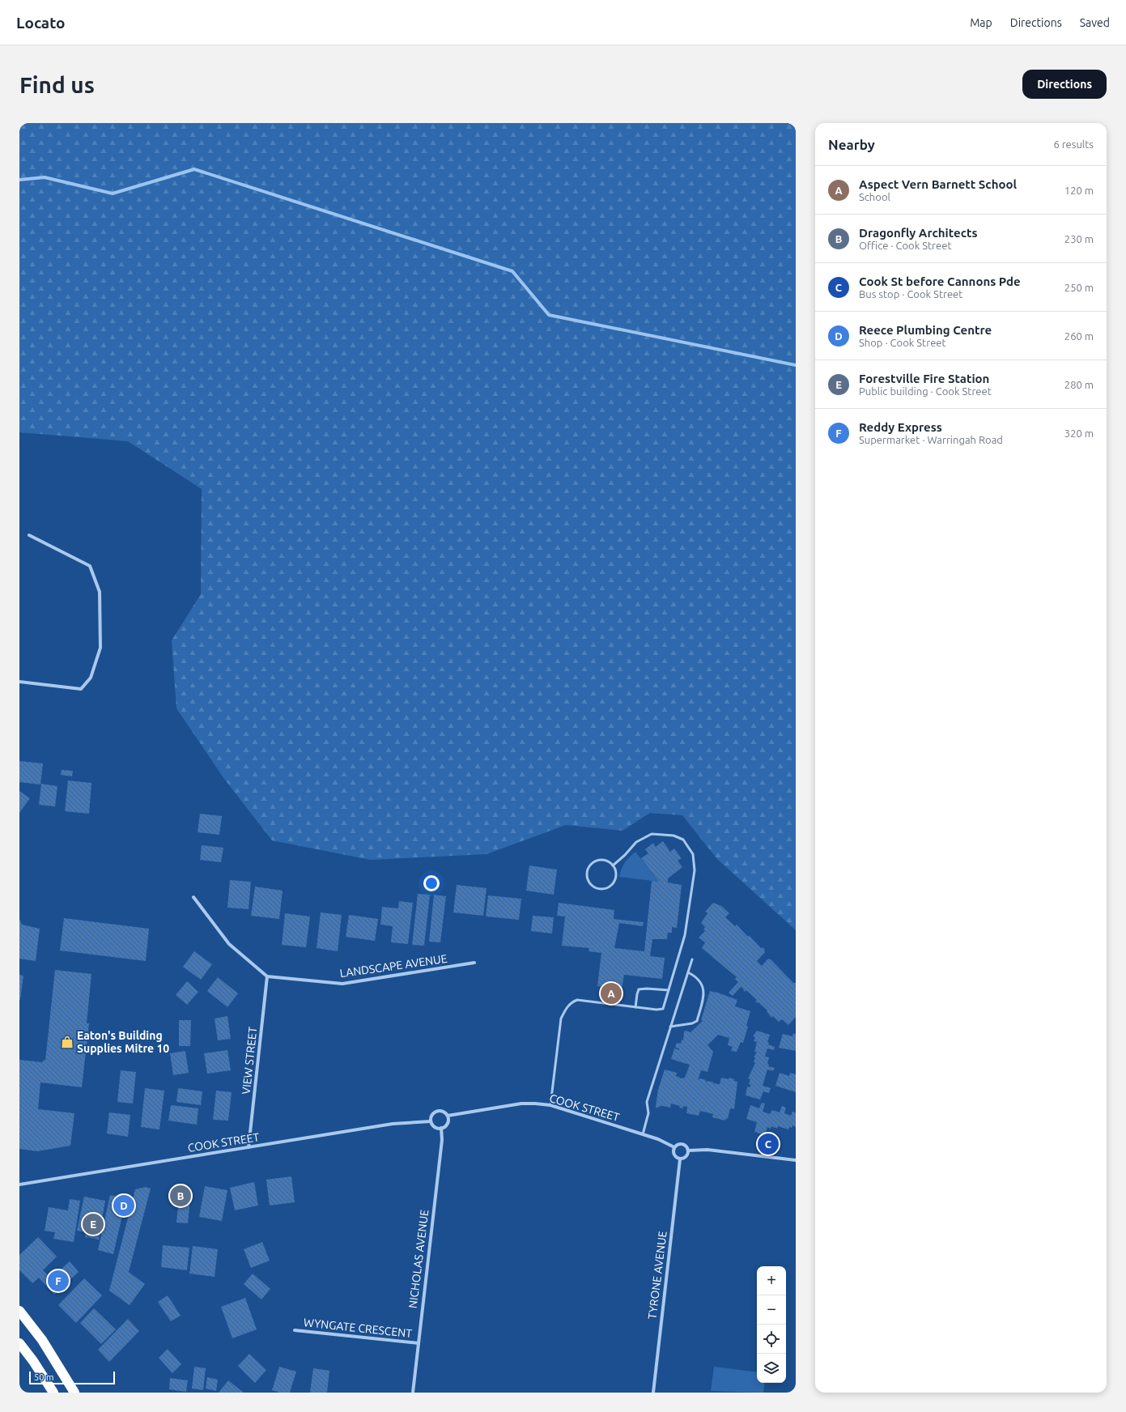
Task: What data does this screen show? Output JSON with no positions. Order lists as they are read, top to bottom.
{
  "streets": {
    "street": [
      "LANDSCAPE AVENUE",
      "VIEW STREET",
      "COOK STREET",
      "NICHOLAS AVENUE",
      "TYRONE AVENUE",
      "WYNGATE CRESCENT"
    ]
  },
  "crossings": [
    ["LANDSCAPE AVENUE", "VIEW STREET"],
    ["VIEW STREET", "COOK STREET"],
    ["COOK STREET", "NICHOLAS AVENUE"],
    ["COOK STREET", "TYRONE AVENUE"],
    ["NICHOLAS AVENUE", "WYNGATE CRESCENT"]
  ],
  "places": {
    "shop": ["Eaton's Building Supplies Mitre 10"]
  },
  "scale_bar": "50 m",
  "page": {
    "header": "Locato",
    "nav": ["Map", "Directions", "Saved"],
    "buttons": "Directions",
    "title": "Find us",
    "heading": ["Nearby", "6 results"],
    "list": [
      {
        "mark": "A",
        "name": "Aspect Vern Barnett School",
        "note": "School",
        "value": "120 m"
      },
      {
        "mark": "B",
        "name": "Dragonfly Architects",
        "note": "Office · Cook Street",
        "value": "230 m"
      },
      {
        "mark": "C",
        "name": "Cook St before Cannons Pde",
        "note": "Bus stop · Cook Street",
        "value": "250 m"
      },
      {
        "mark": "D",
        "name": "Reece Plumbing Centre",
        "note": "Shop · Cook Street",
        "value": "260 m"
      },
      {
        "mark": "E",
        "name": "Forestville Fire Station",
        "note": "Public building · Cook Street",
        "value": "280 m"
      },
      {
        "mark": "F",
        "name": "Reddy Express",
        "note": "Supermarket · Warringah Road",
        "value": "320 m"
      }
    ],
    "pins": [
      "A",
      "C",
      "B",
      "D",
      "E",
      "F"
    ],
    "map_buttons": ["+", "−"],
    "scale": "50 m"
  }
}
